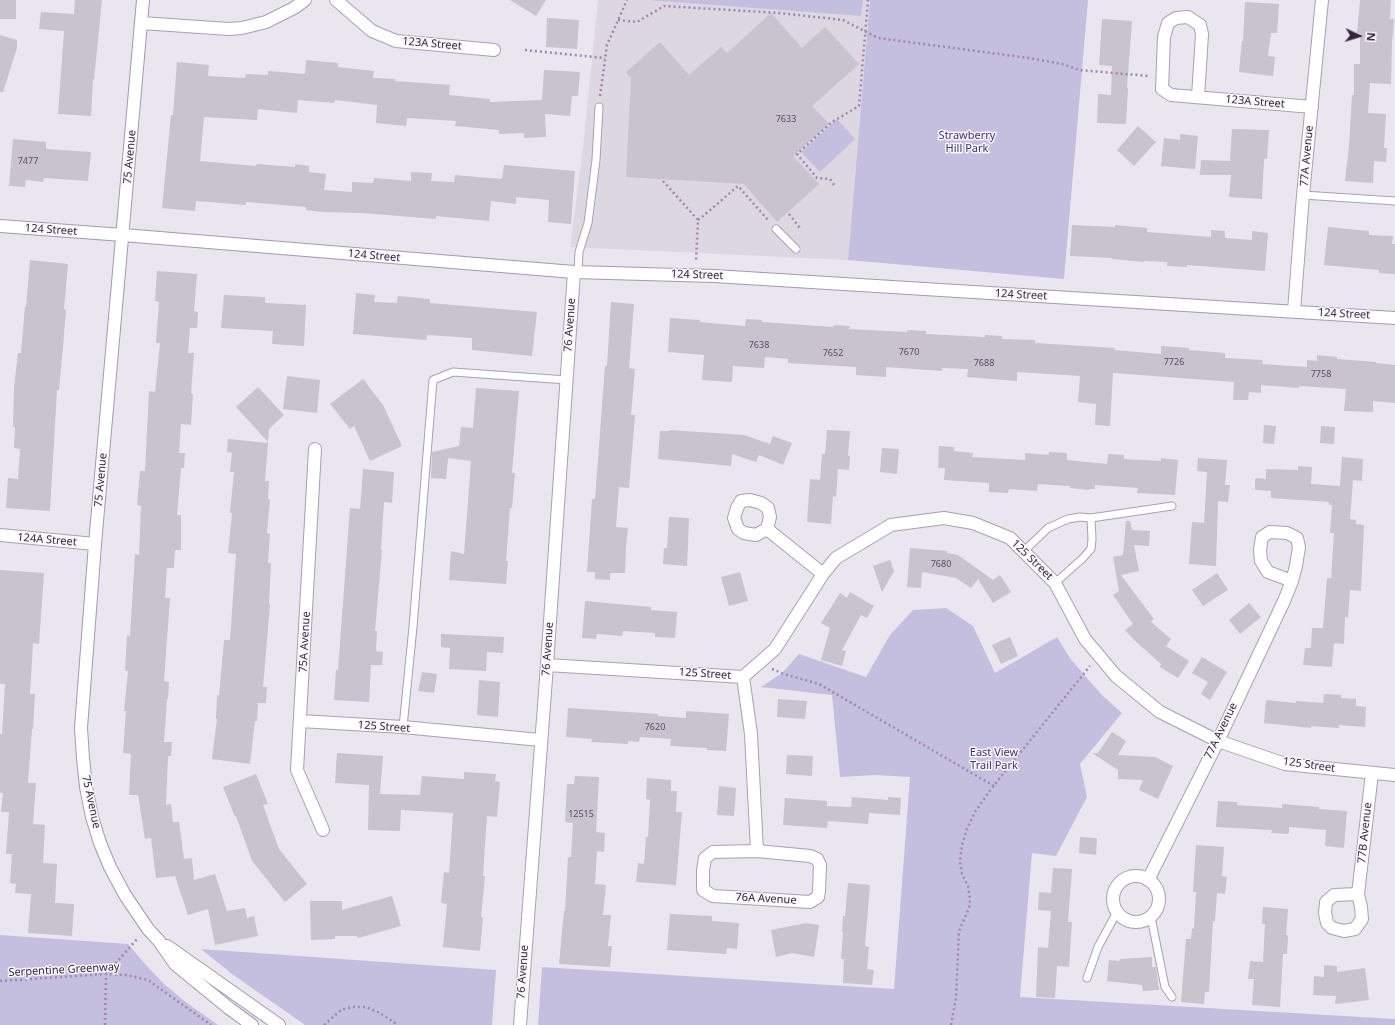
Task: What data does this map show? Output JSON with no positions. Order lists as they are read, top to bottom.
{
  "streets": {
    "street": [
      "123A Street",
      "77A Avenue",
      "75 Avenue",
      "124 Street",
      "76 Avenue",
      "124A Street",
      "125 Street",
      "75A Avenue",
      "77B Avenue",
      "76A Avenue"
    ],
    "path": ["Serpentine Greenway"]
  },
  "crossings": [
    ["123A Street", "77A Avenue"],
    ["77A Avenue", "124 Street"],
    ["77A Avenue", "125 Street"],
    ["75 Avenue", "124 Street"],
    ["75 Avenue", "124A Street"],
    ["124 Street", "76 Avenue"],
    ["76 Avenue", "125 Street"],
    ["125 Street", "75A Avenue"],
    ["125 Street", "77B Avenue"]
  ],
  "parks": ["Strawberry Hill Park", "East View Trail Park"],
  "house_numbers": [
    "7633",
    "7477",
    "7638",
    "7670",
    "7652",
    "7726",
    "7688",
    "7758",
    "7680",
    "7620",
    "12515"
  ],
  "north": "right"
}
